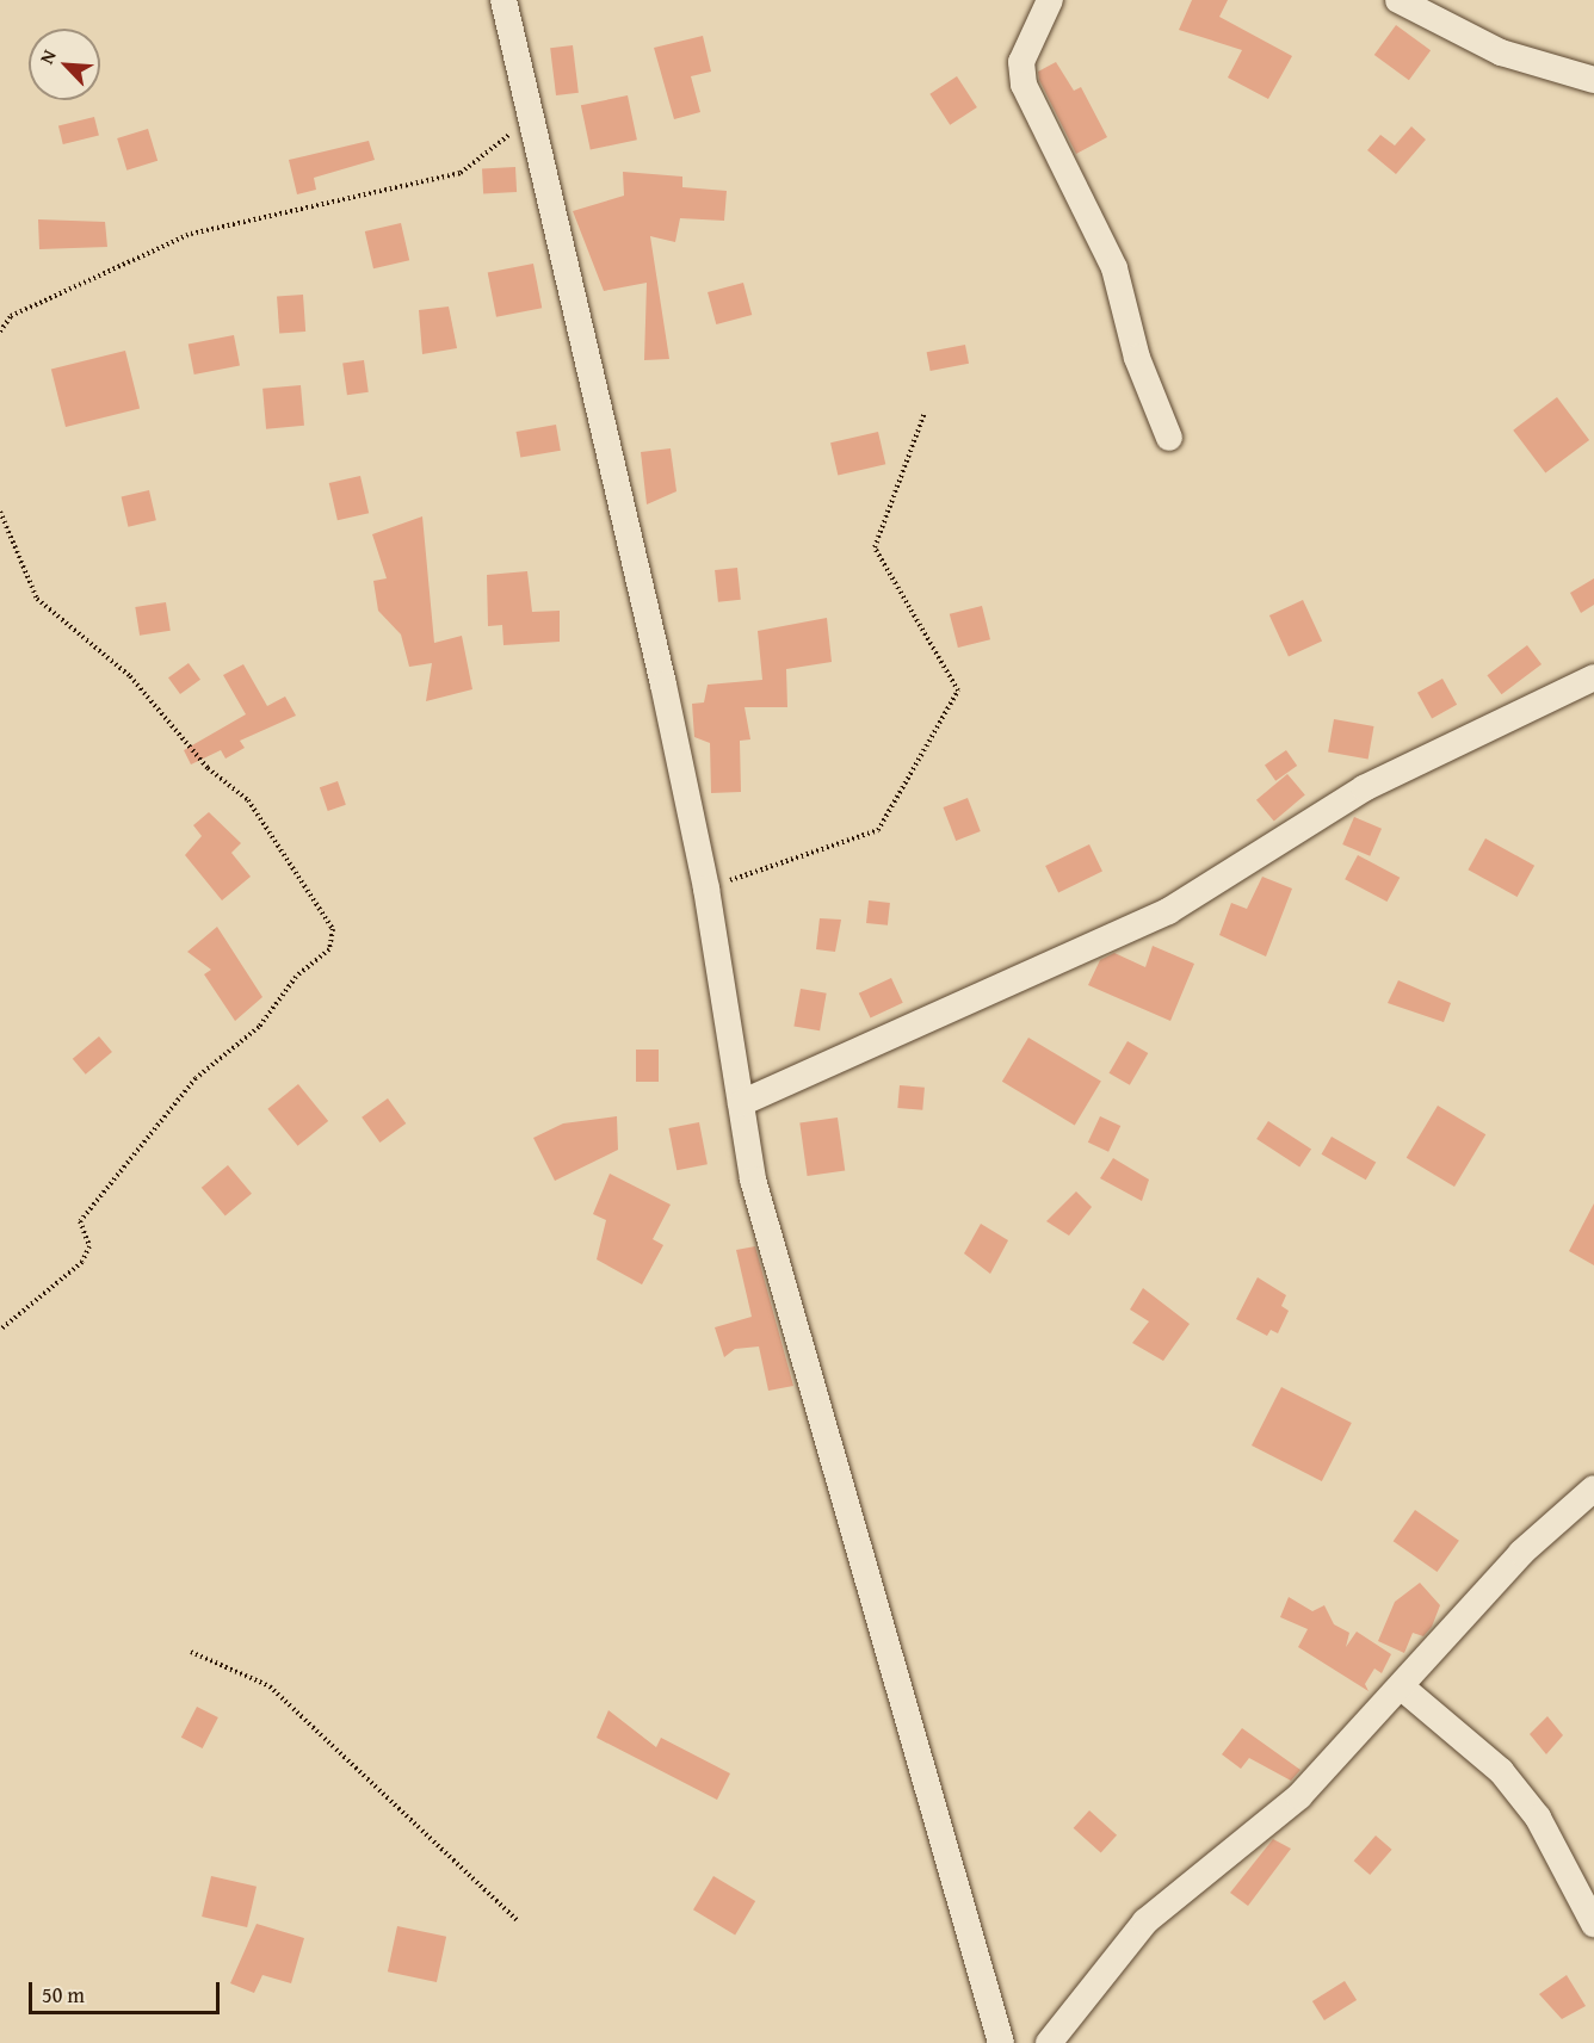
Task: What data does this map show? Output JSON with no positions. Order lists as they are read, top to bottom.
{
  "scale_bar": "50 m",
  "north": "top left"
}
